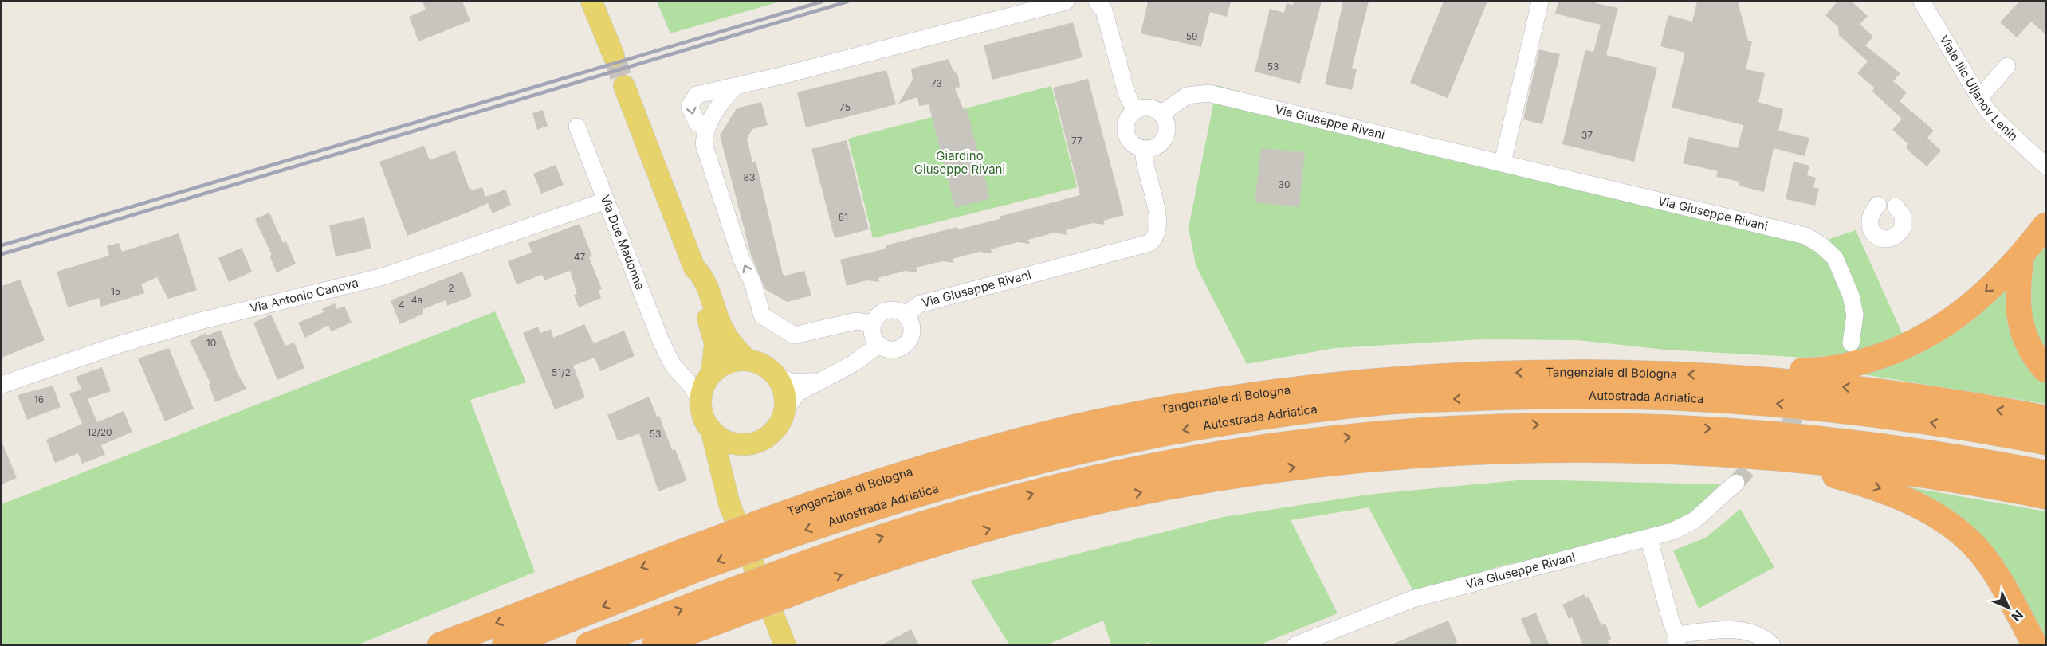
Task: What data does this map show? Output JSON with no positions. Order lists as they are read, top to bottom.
{
  "streets": {
    "highway": ["Tangenziale di Bologna", "Autostrada Adriatica"],
    "street": [
      "Viale Ilic Uljanov Lenin",
      "Via Giuseppe Rivani",
      "Via Due Madonne",
      "Via Antonio Canova"
    ]
  },
  "crossings": [
    ["Via Due Madonne", "Via Antonio Canova"],
    ["Tangenziale di Bologna", "Autostrada Adriatica"]
  ],
  "parks": ["Giardino Giuseppe Rivani"],
  "house_numbers": [
    "59",
    "53",
    "73",
    "75",
    "37",
    "77",
    "83",
    "30",
    "81",
    "47",
    "2",
    "15",
    "4a",
    "4",
    "10",
    "51/2",
    "16",
    "12/20",
    "53"
  ],
  "north": "bottom right"
}
